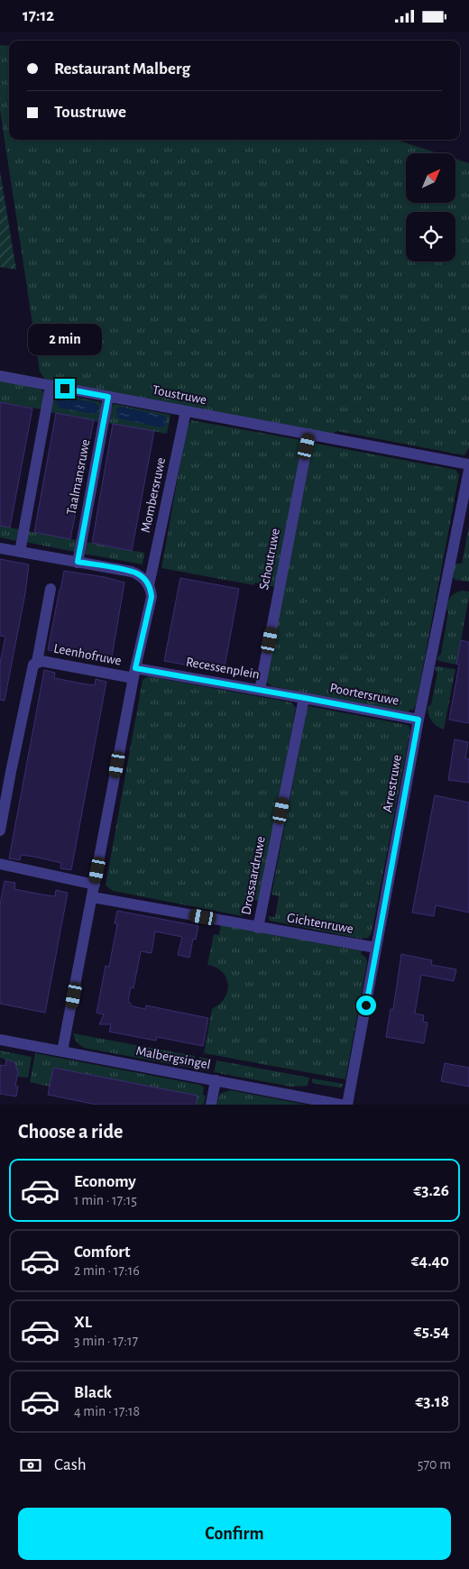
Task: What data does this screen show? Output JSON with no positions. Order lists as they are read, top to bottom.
{
  "streets": {
    "street": [
      "Toustruwe",
      "Taalmansruwe",
      "Mombersruwe",
      "Schoutruwe",
      "Leenhofruwe",
      "Recessenplein",
      "Poortersruwe",
      "Arrestruwe",
      "Drossaardruwe",
      "Gichtenruwe",
      "Malbergsingel"
    ]
  },
  "crossings": [
    ["Toustruwe", "Taalmansruwe"],
    ["Toustruwe", "Mombersruwe"],
    ["Toustruwe", "Schoutruwe"],
    ["Schoutruwe", "Recessenplein"],
    ["Leenhofruwe", "Recessenplein"],
    ["Recessenplein", "Poortersruwe"],
    ["Recessenplein", "Drossaardruwe"],
    ["Poortersruwe", "Arrestruwe"],
    ["Poortersruwe", "Drossaardruwe"],
    ["Arrestruwe", "Gichtenruwe"],
    ["Drossaardruwe", "Gichtenruwe"]
  ],
  "north": "top right",
  "page": {
    "status": "17:12",
    "banner": ["Restaurant Malberg", "Toustruwe"],
    "bubble": "2 min",
    "heading": "Choose a ride",
    "list": [
      {
        "name": "Economy",
        "note": "1 min · 17:15",
        "value": "€3.26"
      },
      {
        "name": "Comfort",
        "note": "2 min · 17:16",
        "value": "€4.40"
      },
      {
        "name": "XL",
        "note": "3 min · 17:17",
        "value": "€5.54"
      },
      {
        "name": "Black",
        "note": "4 min · 17:18",
        "value": "€3.18"
      }
    ],
    "pay": ["Cash", "570 m"],
    "buttons": "Confirm"
  }
}
